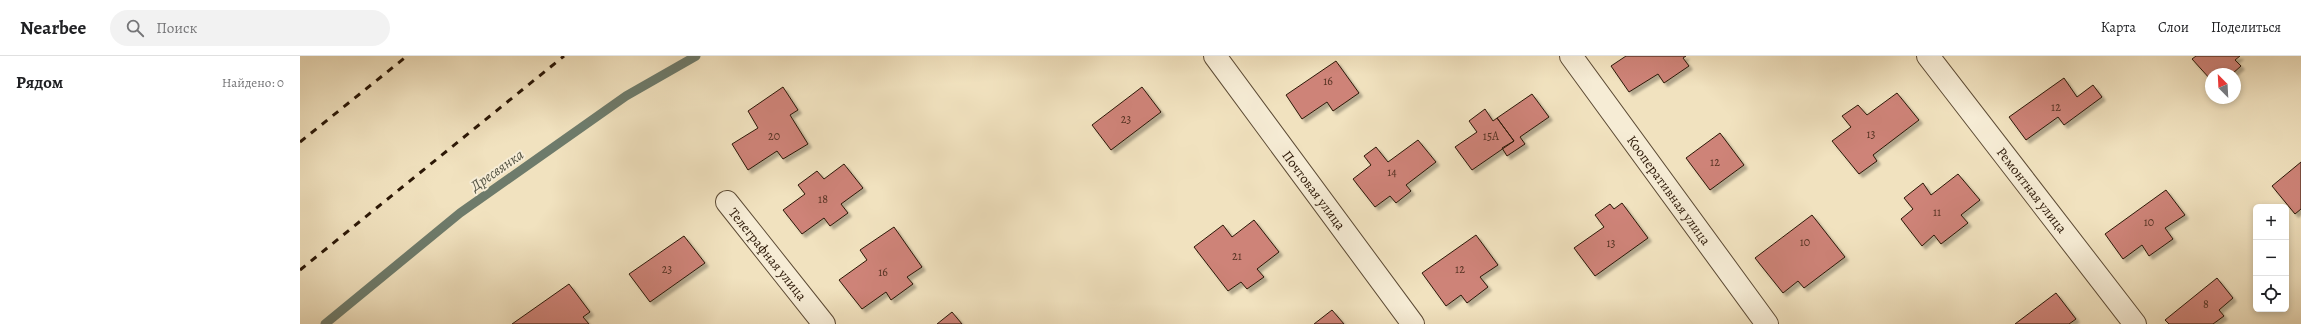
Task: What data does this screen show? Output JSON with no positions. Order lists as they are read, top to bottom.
{
  "streets": {
    "street": [
      "Почтовая улица",
      "Кооперативная улица",
      "Ремонтная улица",
      "Телеграфная улица"
    ]
  },
  "water": ["Дресвянка"],
  "house_numbers": [
    "16",
    "12",
    "23",
    "13",
    "20",
    "15А",
    "12",
    "14",
    "18",
    "11",
    "10",
    "10",
    "13",
    "21",
    "23",
    "12",
    "16",
    "8"
  ],
  "north": "top left",
  "page": {
    "header": "Nearbee",
    "search": "Поиск",
    "nav": ["Карта", "Слои", "Поделиться"],
    "heading": ["Рядом", "Найдено: 0"],
    "map_buttons": ["+", "−"]
  }
}
